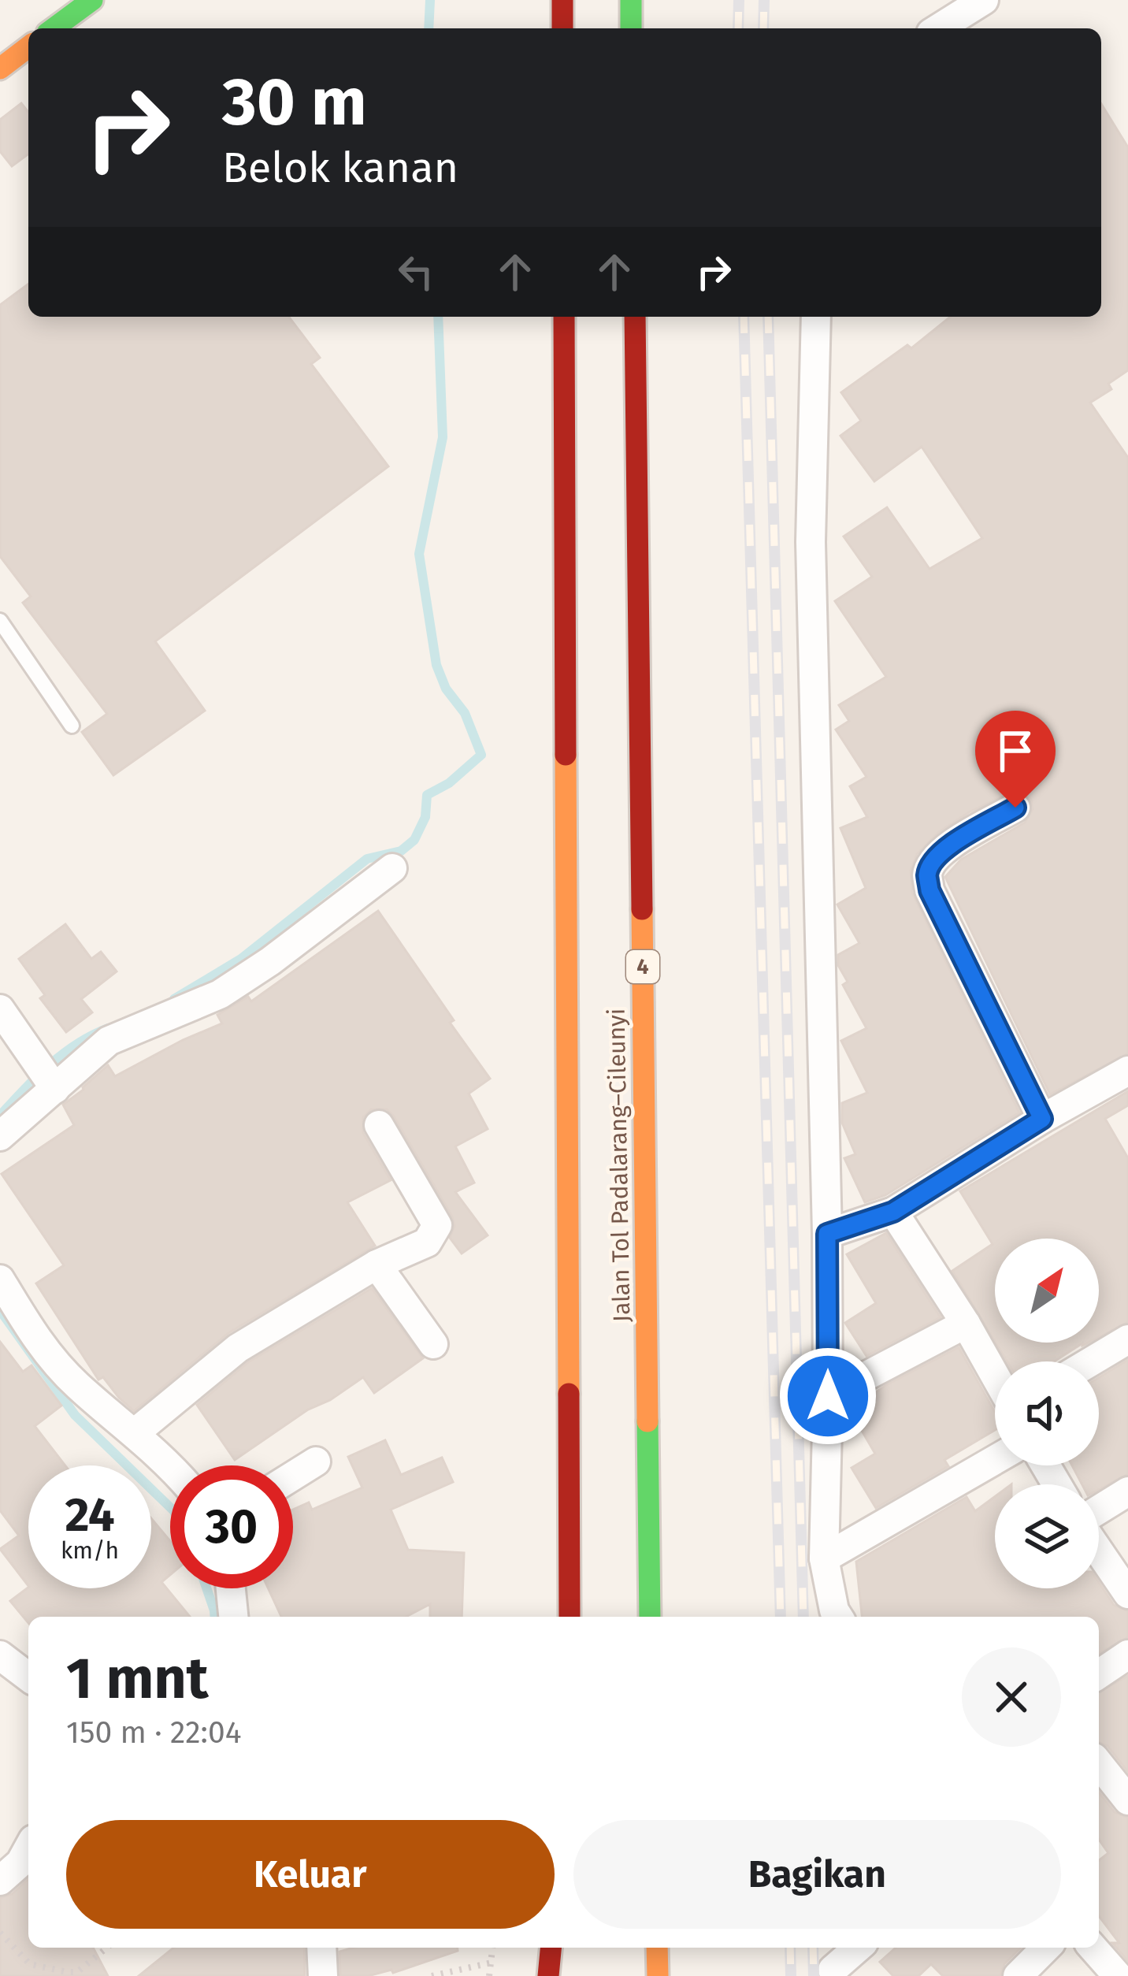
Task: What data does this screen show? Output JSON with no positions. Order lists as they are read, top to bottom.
{
  "streets": {
    "main road": ["4", "Jalan Tol Padalarang–Cileunyi"]
  },
  "north": "top right",
  "page": {
    "turn": ["30 m", "Belok kanan"],
    "speed": "24 km/h",
    "limit": "30",
    "heading": ["1 mnt", "150 m · 22:04"],
    "buttons": ["Keluar", "Bagikan"]
  }
}
